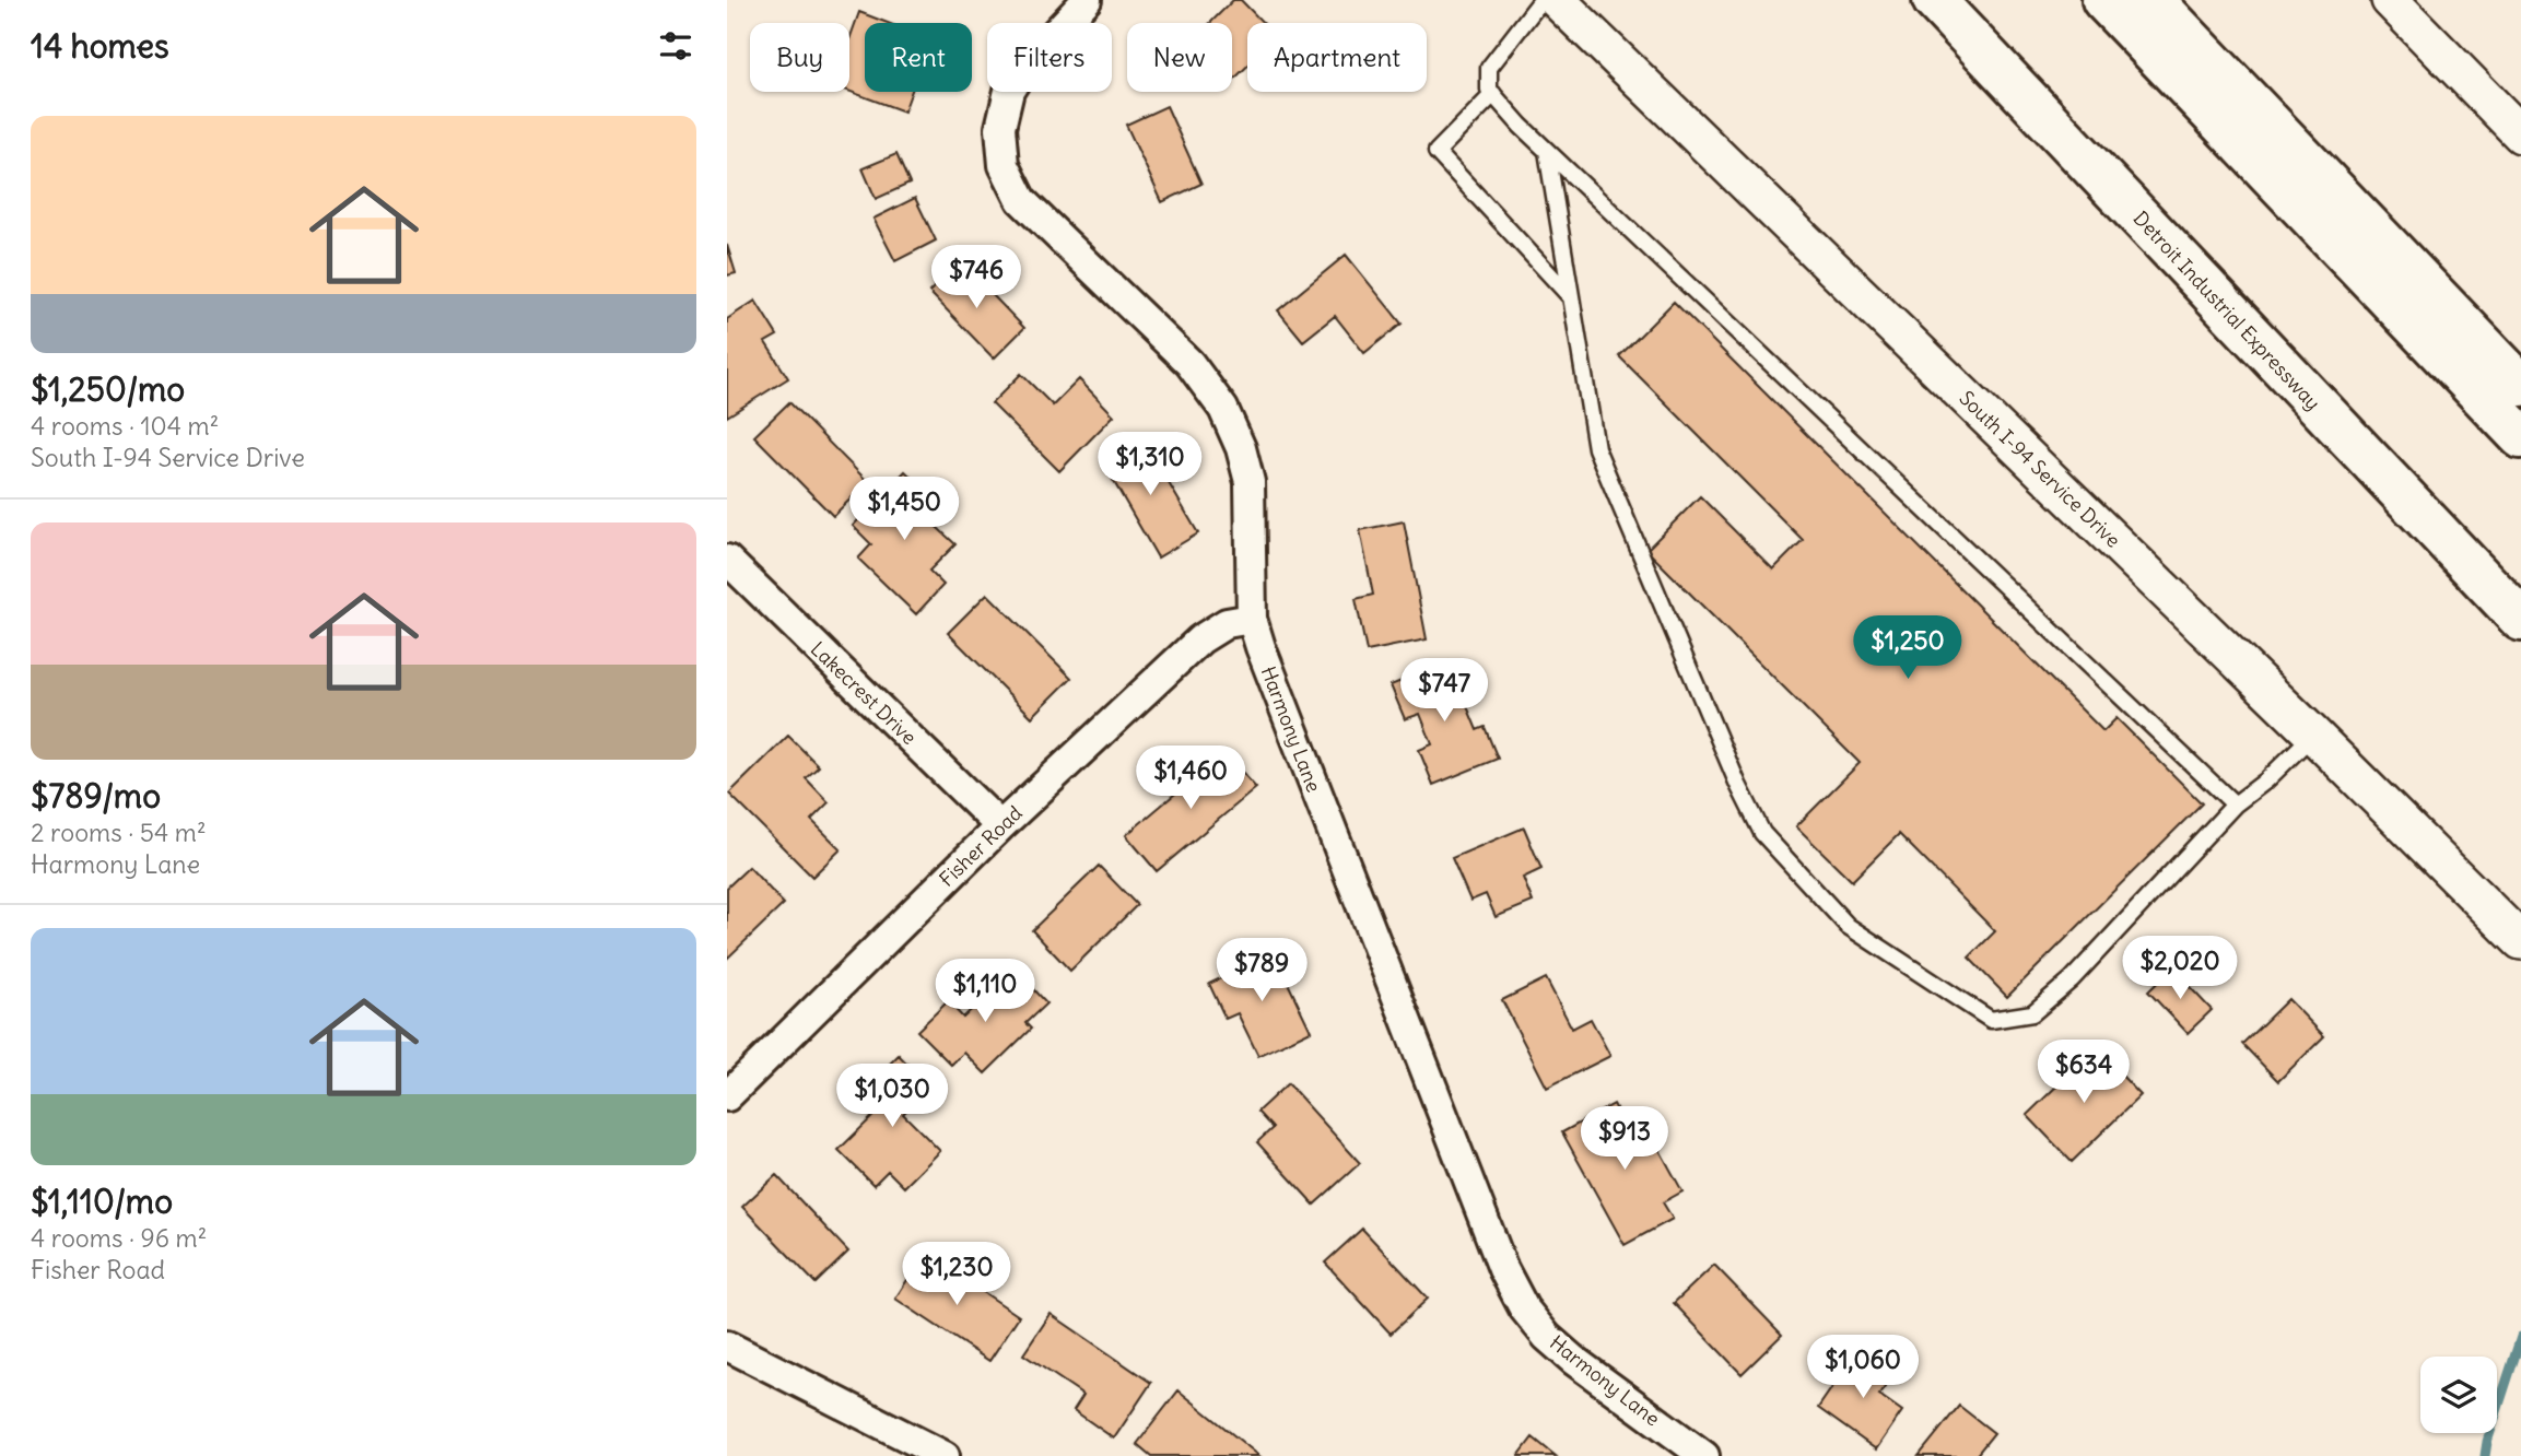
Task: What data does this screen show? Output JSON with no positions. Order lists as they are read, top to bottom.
{
  "streets": {
    "highway": ["Detroit Industrial Expressway"],
    "street": [
      "South I-94 Service Drive",
      "Lakecrest Drive",
      "Harmony Lane",
      "Fisher Road"
    ]
  },
  "crossings": [
    ["Lakecrest Drive", "Fisher Road"],
    ["Harmony Lane", "Fisher Road"]
  ],
  "page": {
    "heading": "14 homes",
    "chip": [
      "Buy",
      "Rent",
      "Filters",
      "New",
      "Apartment"
    ],
    "list": [
      {
        "name": "$1,250/mo",
        "note": "4 rooms · 104 m² · South I-94 Service Drive"
      },
      {
        "name": "$789/mo",
        "note": "2 rooms · 54 m² · Harmony Lane"
      },
      {
        "name": "$1,110/mo",
        "note": "4 rooms · 96 m² · Fisher Road"
      }
    ],
    "price": [
      "$746",
      "$1,310",
      "$1,450",
      "$1,250",
      "$747",
      "$1,460",
      "$2,020",
      "$789",
      "$1,110",
      "$634",
      "$1,030",
      "$913",
      "$1,230",
      "$1,060"
    ]
  }
}
